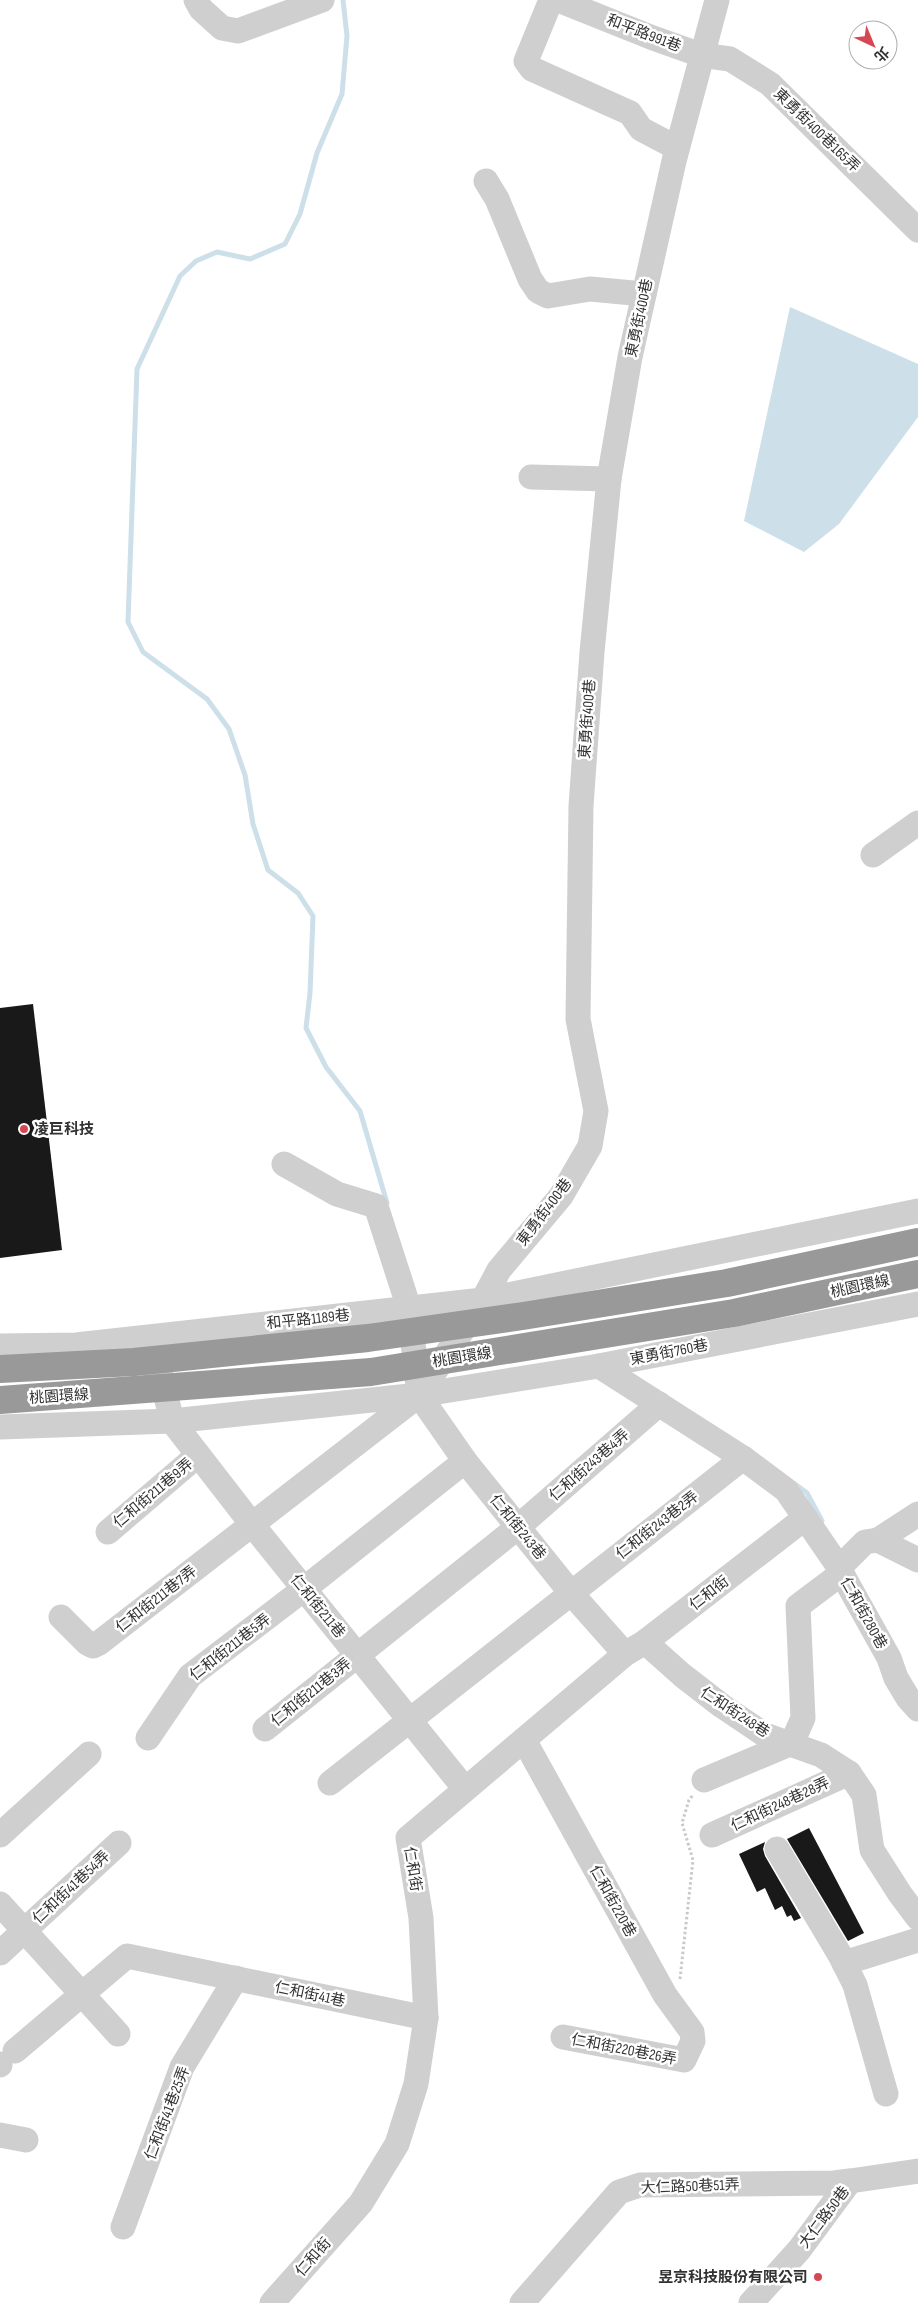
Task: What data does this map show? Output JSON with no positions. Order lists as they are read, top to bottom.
{
  "streets": {
    "highway": ["桃園環線"],
    "street": [
      "和平路991巷",
      "東勇街400巷165弄",
      "東勇街400巷",
      "和平路1189巷",
      "東勇街760巷",
      "仁和街243巷4弄",
      "仁和街211巷9弄",
      "仁和街243巷2弄",
      "仁和街243巷",
      "仁和街",
      "仁和街211巷7弄",
      "仁和街211巷",
      "仁和街280巷",
      "仁和街211巷5弄",
      "仁和街211巷3弄",
      "仁和街248巷",
      "仁和街248巷28弄",
      "仁和街41巷54弄",
      "仁和街220巷",
      "仁和街41巷",
      "仁和街220巷26弄",
      "仁和街41巷25弄",
      "大仁路50巷51弄",
      "大仁路50巷"
    ]
  },
  "crossings": [
    ["和平路991巷", "東勇街400巷165弄"],
    ["和平路991巷", "東勇街400巷"],
    ["東勇街400巷165弄", "東勇街400巷"],
    ["東勇街400巷", "和平路1189巷"],
    ["東勇街400巷", "東勇街760巷"],
    ["東勇街400巷", "仁和街243巷"],
    ["東勇街760巷", "仁和街243巷"],
    ["東勇街760巷", "仁和街280巷"],
    ["仁和街243巷4弄", "仁和街243巷"],
    ["仁和街243巷4弄", "仁和街280巷"],
    ["仁和街243巷4弄", "仁和街211巷3弄"],
    ["仁和街211巷9弄", "仁和街211巷"],
    ["仁和街243巷2弄", "仁和街243巷"],
    ["仁和街243巷2弄", "仁和街211巷"],
    ["仁和街243巷2弄", "仁和街280巷"],
    ["仁和街243巷", "仁和街"],
    ["仁和街243巷", "仁和街211巷5弄"],
    ["仁和街243巷", "仁和街248巷"],
    ["仁和街", "仁和街211巷"],
    ["仁和街", "仁和街280巷"],
    ["仁和街", "仁和街248巷"],
    ["仁和街", "仁和街220巷"],
    ["仁和街", "仁和街41巷"],
    ["仁和街211巷7弄", "仁和街211巷"],
    ["仁和街211巷", "仁和街211巷5弄"],
    ["仁和街211巷", "仁和街211巷3弄"],
    ["仁和街248巷", "仁和街248巷28弄"],
    ["仁和街220巷", "仁和街220巷26弄"],
    ["仁和街41巷", "仁和街41巷25弄"],
    ["大仁路50巷51弄", "大仁路50巷"]
  ],
  "places": ["凌巨科技", "昱京科技股份有限公司"],
  "north": "bottom right"
}
